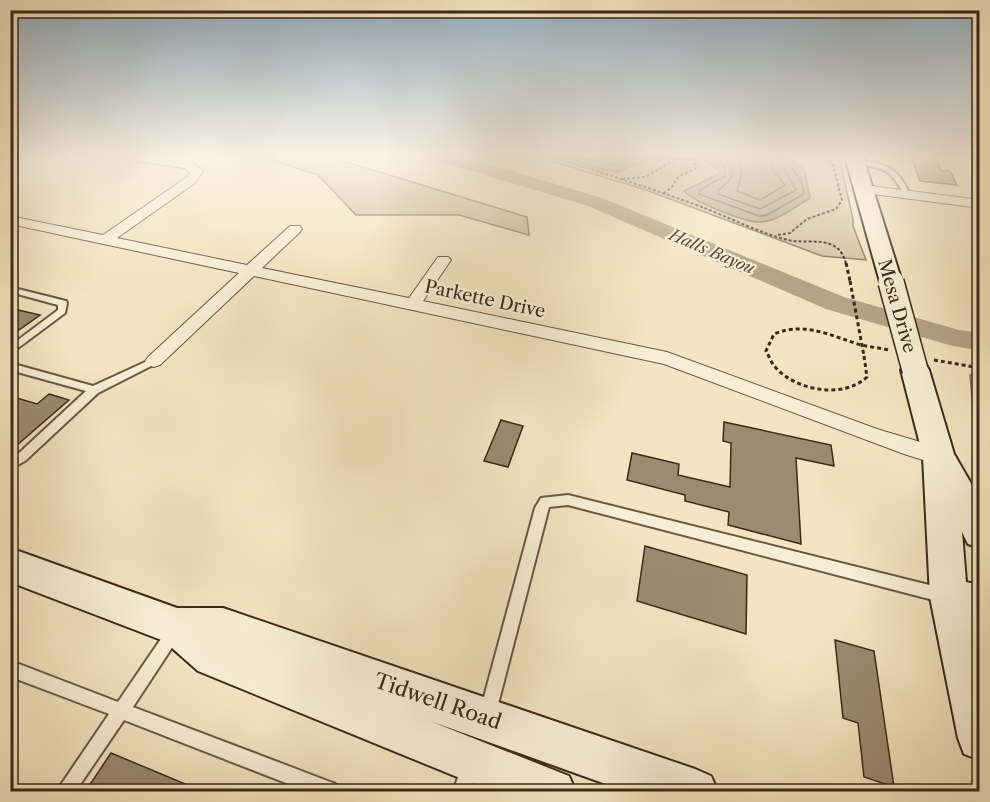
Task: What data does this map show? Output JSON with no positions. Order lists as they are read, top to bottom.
{
  "streets": {
    "main road": ["Mesa Drive", "Tidwell Road"],
    "street": ["Parkette Drive"]
  },
  "crossings": [
    ["Parkette Drive", "Mesa Drive"]
  ],
  "water": ["Halls Bayou"]
}
